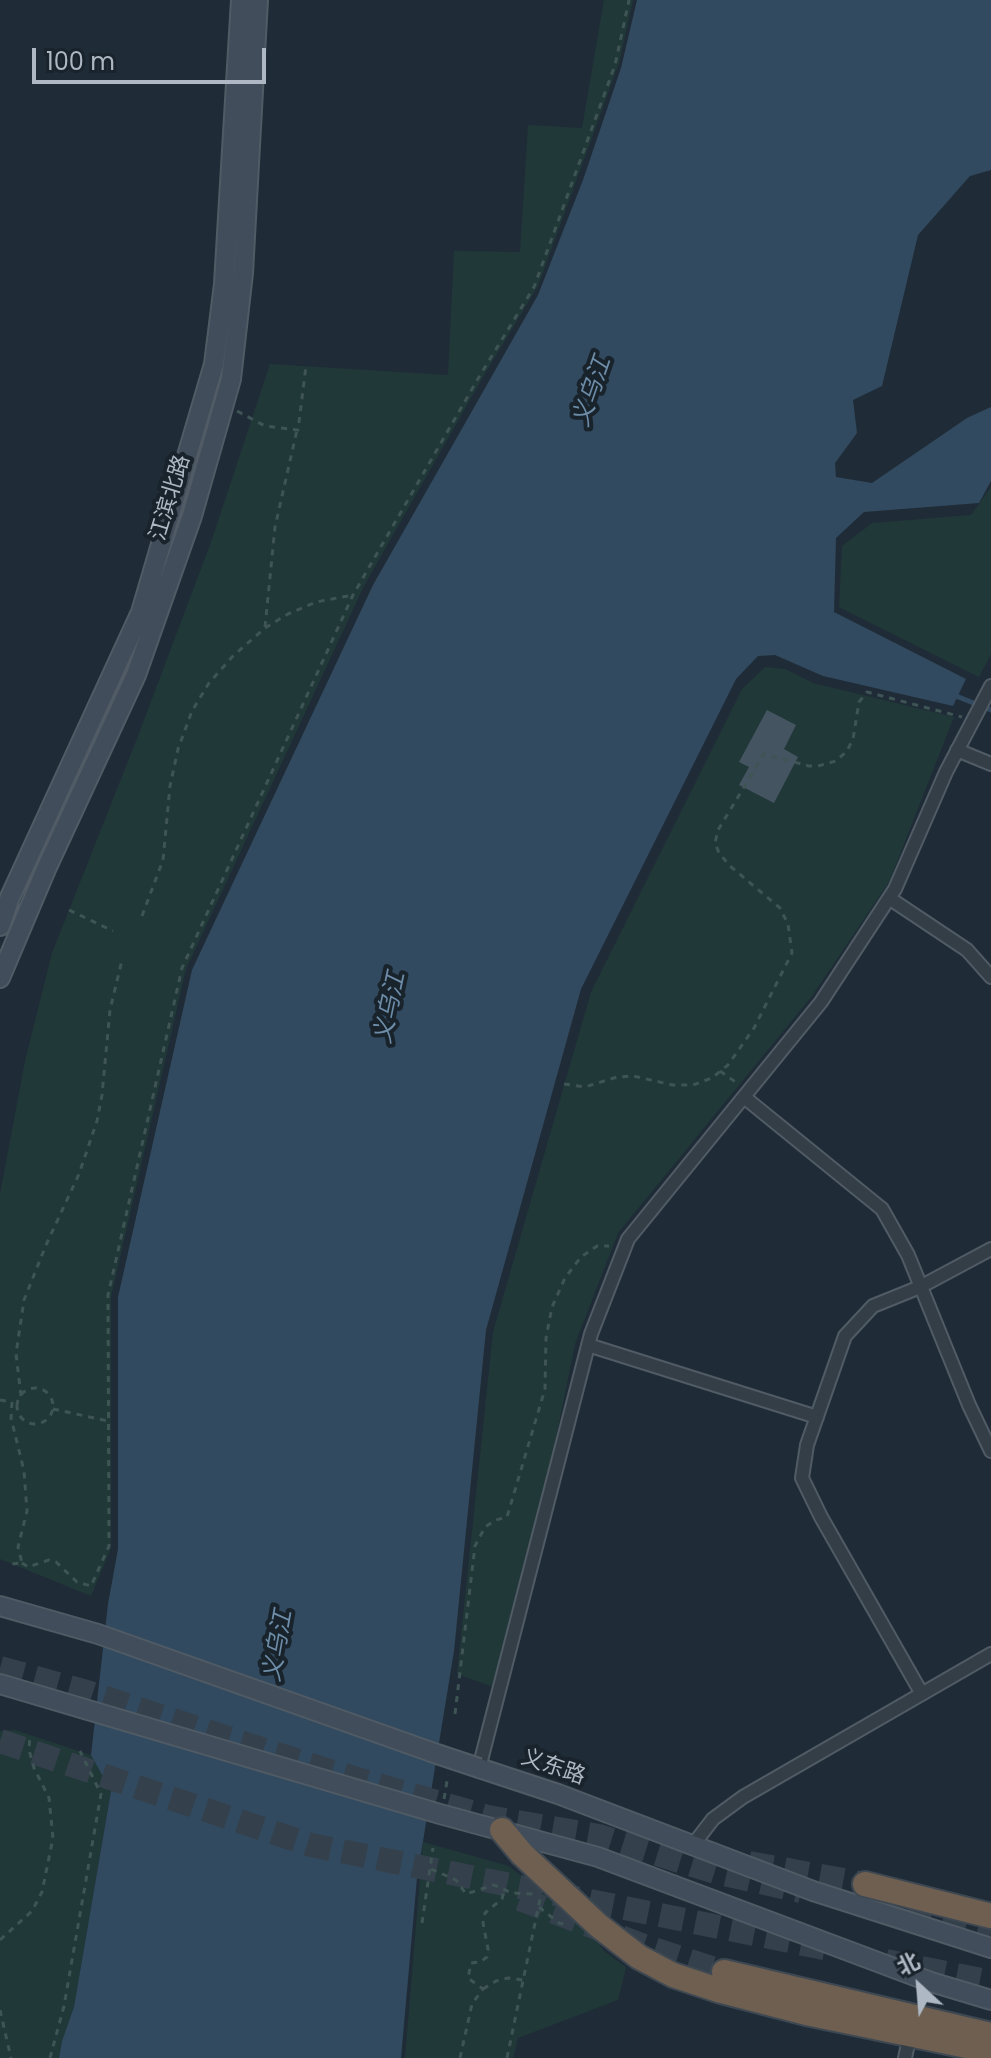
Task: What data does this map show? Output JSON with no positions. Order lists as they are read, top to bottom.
{
  "streets": {
    "main road": ["江滨北路", "义东路"]
  },
  "water": ["义乌江"],
  "scale_bar": "100 m",
  "north": "top left"
}
